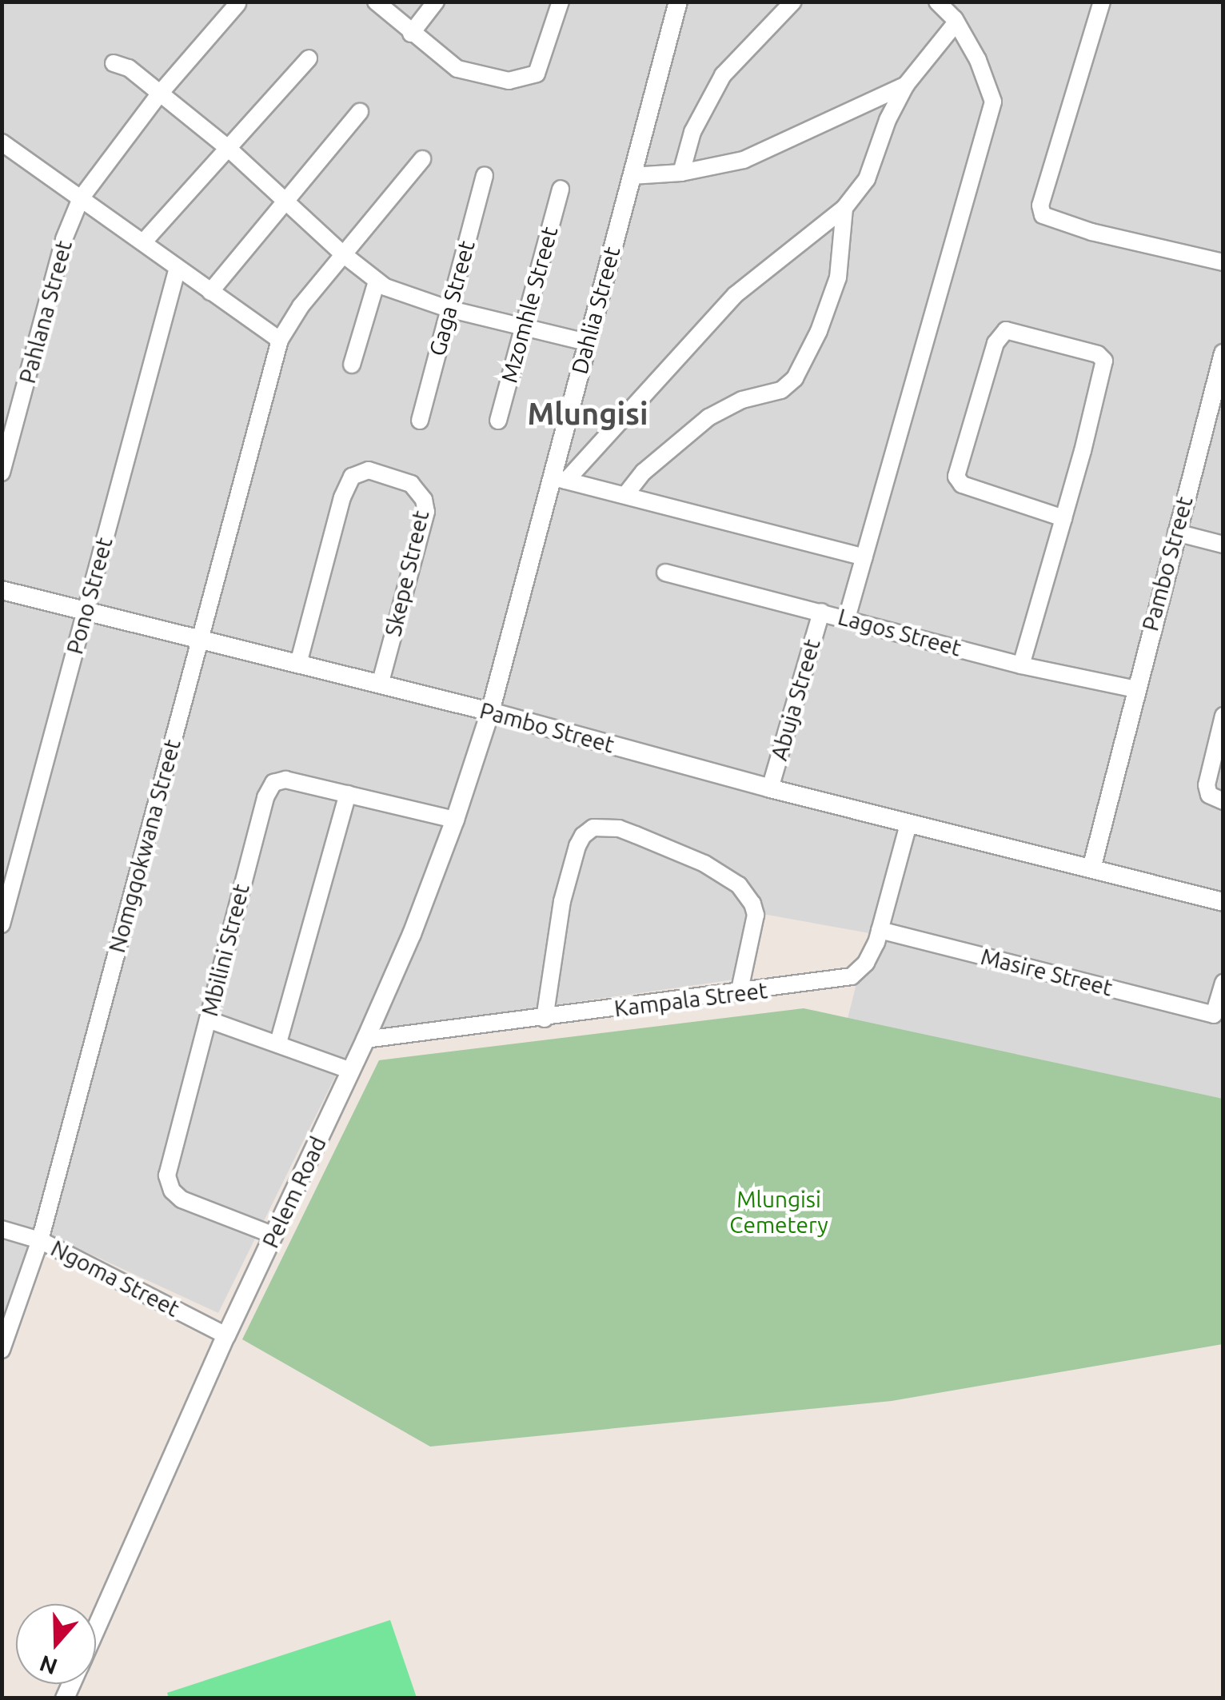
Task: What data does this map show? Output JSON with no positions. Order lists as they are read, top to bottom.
{
  "streets": {
    "street": [
      "Gaga Street",
      "Mzomhle Street",
      "Dahlia Street",
      "Pahlana Street",
      "Pambo Street",
      "Skepe Street",
      "Pono Street",
      "Lagos Street",
      "Abuja Street",
      "Nomgqokwana Street",
      "Mbilini Street",
      "Masire Street",
      "Kampala Street",
      "Pelem Road",
      "Ngoma Street"
    ]
  },
  "crossings": [
    ["Dahlia Street", "Pambo Street"],
    ["Dahlia Street", "Pelem Road"],
    ["Pambo Street", "Skepe Street"],
    ["Pambo Street", "Pono Street"],
    ["Pambo Street", "Lagos Street"],
    ["Pambo Street", "Abuja Street"],
    ["Pambo Street", "Nomgqokwana Street"],
    ["Pambo Street", "Kampala Street"],
    ["Pambo Street", "Pelem Road"],
    ["Lagos Street", "Abuja Street"],
    ["Nomgqokwana Street", "Ngoma Street"],
    ["Mbilini Street", "Pelem Road"],
    ["Masire Street", "Kampala Street"],
    ["Kampala Street", "Pelem Road"],
    ["Pelem Road", "Ngoma Street"]
  ],
  "districts": ["Mlungisi"],
  "parks": ["Mlungisi Cemetery"],
  "north": "bottom"
}
